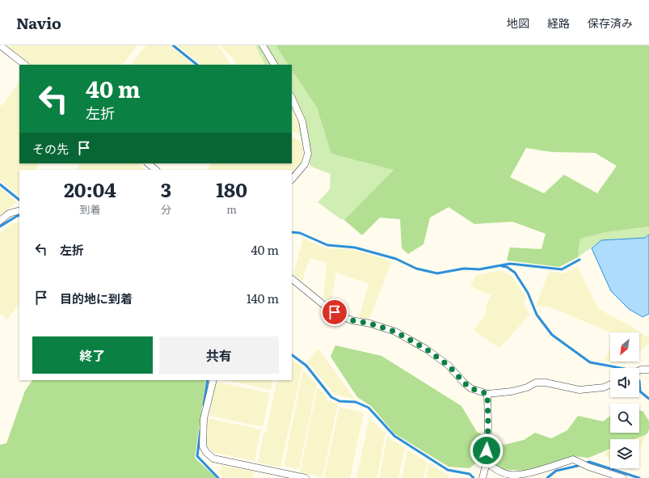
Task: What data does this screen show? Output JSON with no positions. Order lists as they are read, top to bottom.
{
  "north": "bottom left",
  "page": {
    "header": "Navio",
    "nav": ["地図", "経路", "保存済み"],
    "turn": ["40 m", "左折"],
    "then": "その先",
    "eta": [
      "20:04",
      "到着",
      "3",
      "分",
      "180",
      "m"
    ],
    "list": [
      {
        "name": "左折",
        "value": "40 m"
      },
      {
        "name": "目的地に到着",
        "value": "140 m"
      }
    ],
    "buttons": ["終了", "共有"]
  }
}
